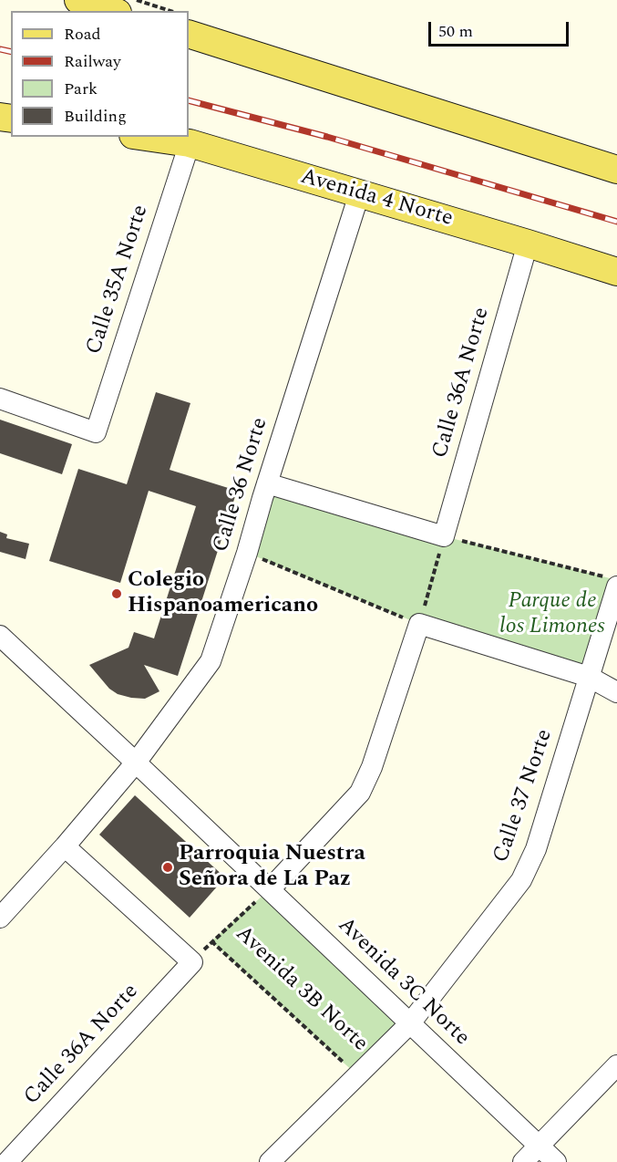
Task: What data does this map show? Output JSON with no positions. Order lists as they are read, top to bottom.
{
  "streets": {
    "main road": ["Avenida 4 Norte"],
    "street": [
      "Calle 35A Norte",
      "Calle 36A Norte",
      "Calle 36 Norte",
      "Calle 37 Norte",
      "Avenida 3C Norte"
    ],
    "path": ["Avenida 3B Norte"]
  },
  "crossings": [
    ["Avenida 4 Norte", "Calle 35A Norte"],
    ["Avenida 4 Norte", "Calle 36A Norte"],
    ["Avenida 4 Norte", "Calle 36 Norte"],
    ["Calle 36A Norte", "Calle 36 Norte"],
    ["Calle 36 Norte", "Avenida 3C Norte"],
    ["Calle 37 Norte", "Avenida 3C Norte"],
    ["Calle 37 Norte", "Avenida 3B Norte"],
    ["Avenida 3C Norte", "Avenida 3B Norte"]
  ],
  "parks": ["Parque de los Limones"],
  "places": ["Colegio Hispanoamericano", "Parroquia Nuestra Señora de La Paz"],
  "legend": [
    "Road",
    "Railway",
    "Park",
    "Building"
  ],
  "scale_bar": "50 m"
}
